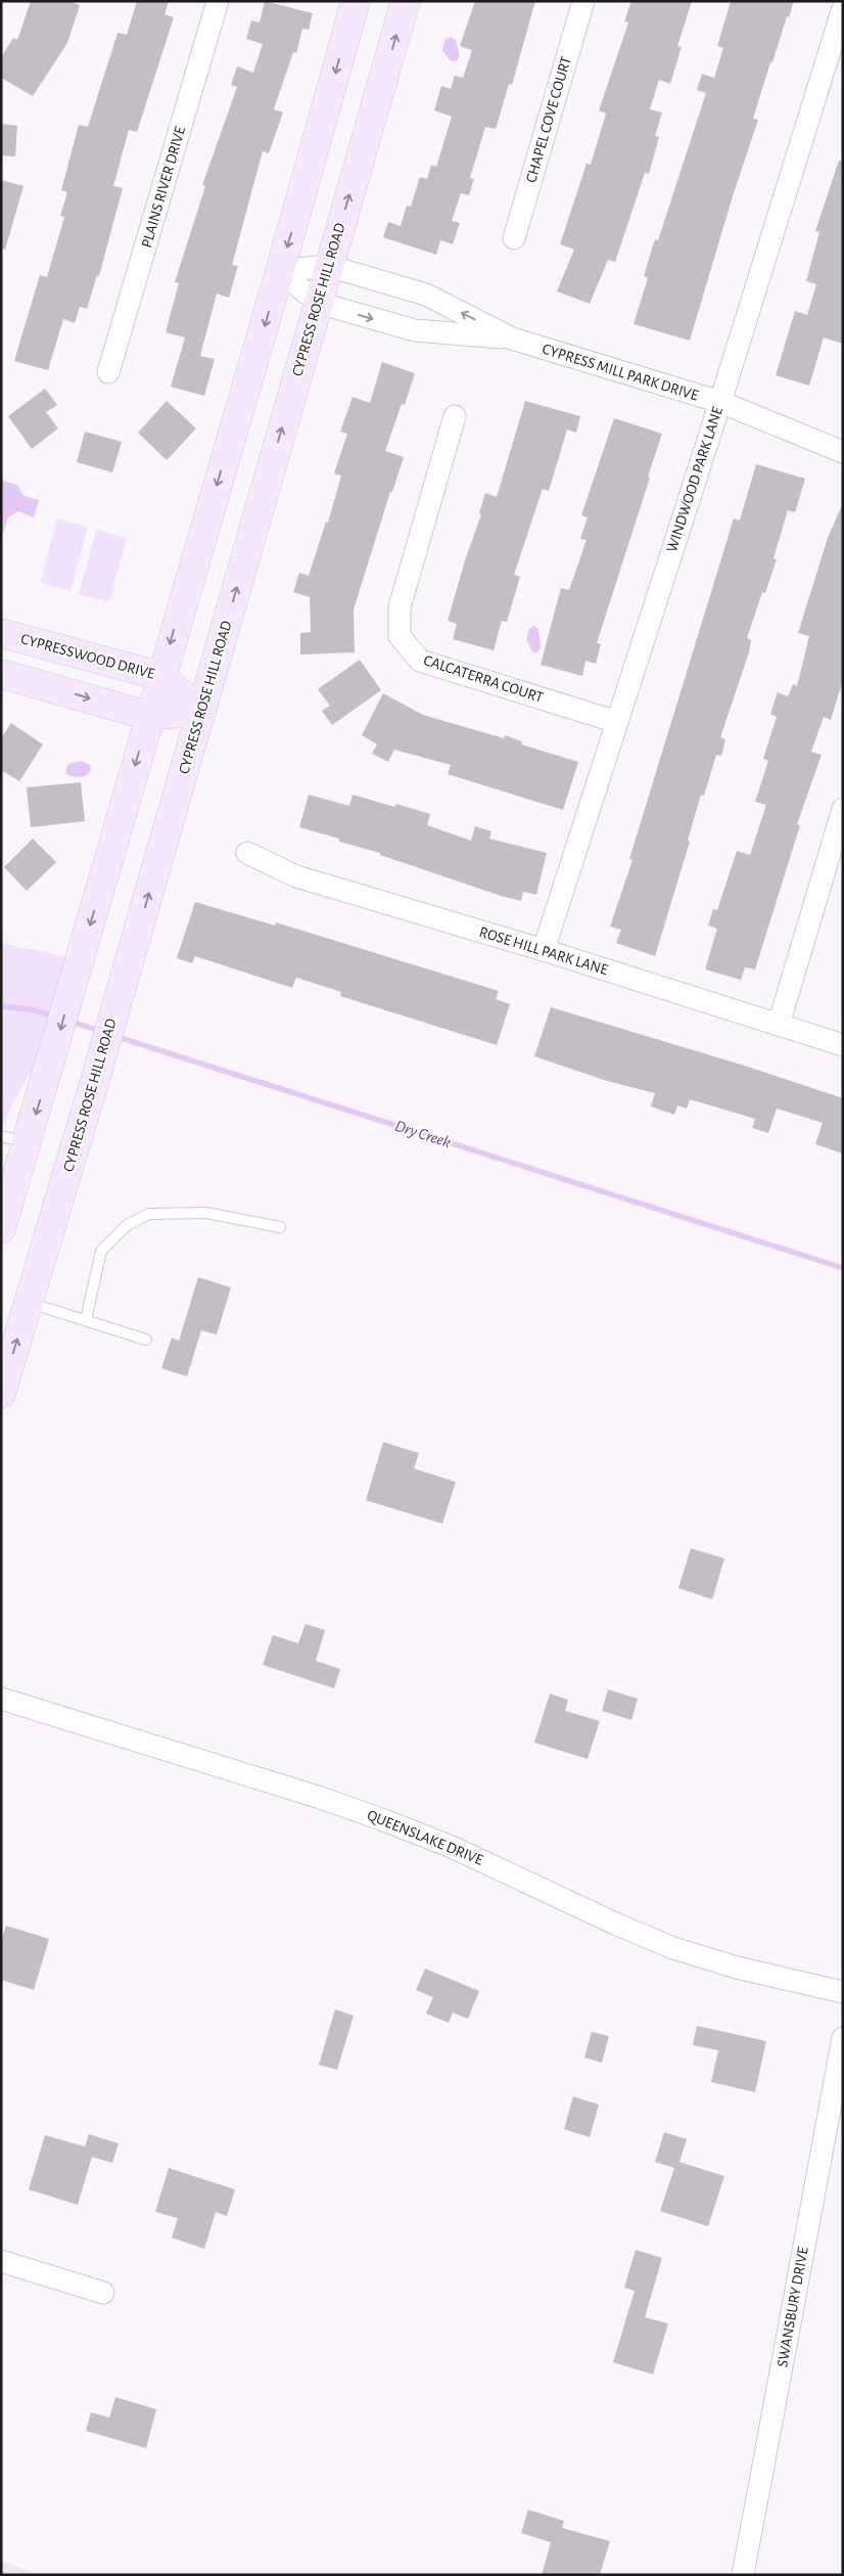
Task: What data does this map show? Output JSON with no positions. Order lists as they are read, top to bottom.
{
  "streets": {
    "main road": ["CYPRESS ROSE HILL ROAD", "CYPRESSWOOD DRIVE"],
    "street": [
      "CHAPEL COVE COURT",
      "PLAINS RIVER DRIVE",
      "CYPRESS MILL PARK DRIVE",
      "WINDWOOD PARK LANE",
      "CALCATERRA COURT",
      "ROSE HILL PARK LANE",
      "QUEENSLAKE DRIVE",
      "SWANSBURY DRIVE"
    ]
  },
  "crossings": [
    ["CYPRESS ROSE HILL ROAD", "CYPRESSWOOD DRIVE"],
    ["CYPRESS MILL PARK DRIVE", "WINDWOOD PARK LANE"],
    ["WINDWOOD PARK LANE", "CALCATERRA COURT"],
    ["WINDWOOD PARK LANE", "ROSE HILL PARK LANE"]
  ],
  "water": ["Dry Creek"]
}
